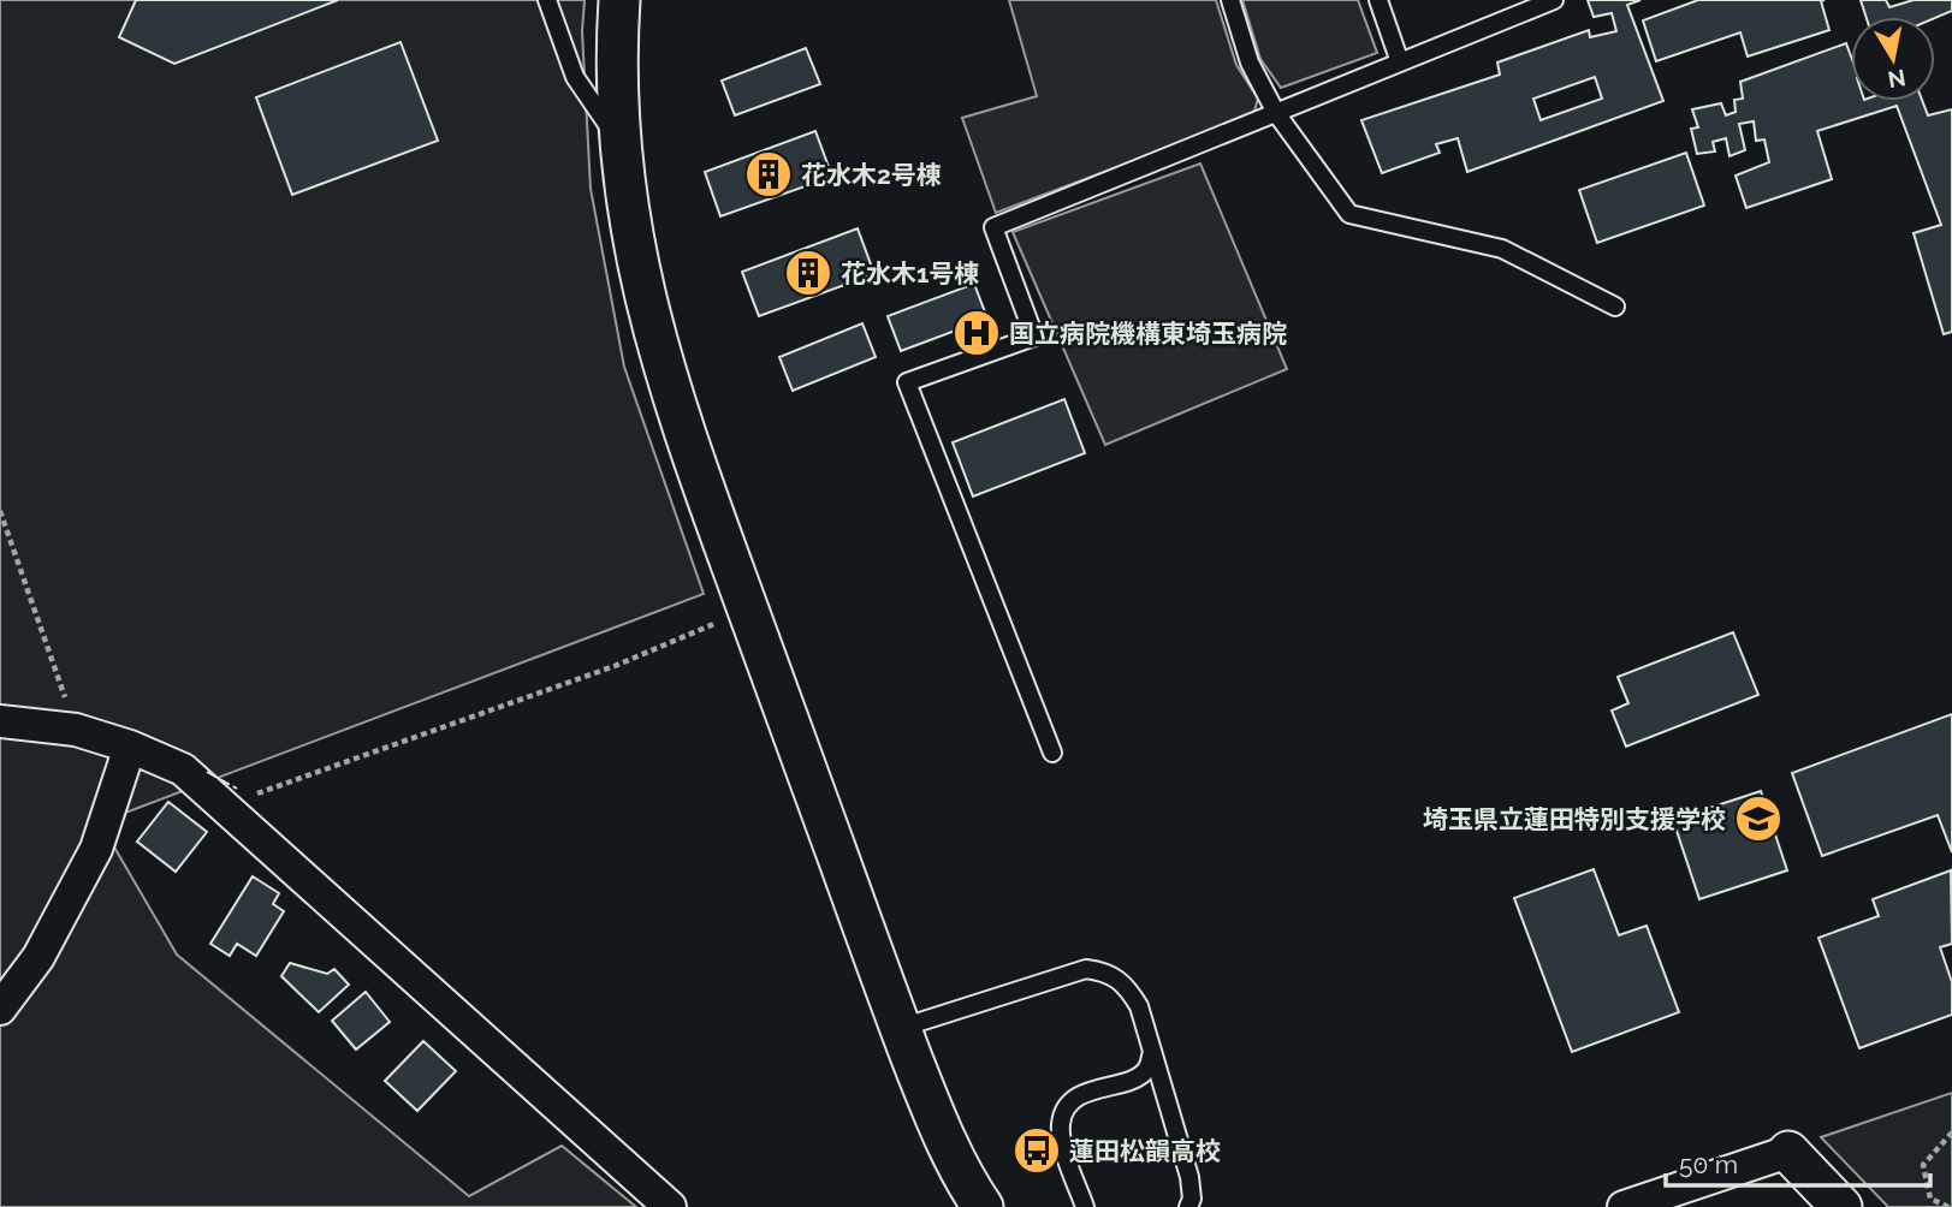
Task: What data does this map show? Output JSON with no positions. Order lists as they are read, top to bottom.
{
  "places": {
    "building": ["花水木2号棟", "花水木1号棟"],
    "hospital": ["国立病院機構東埼玉病院"],
    "school or university": ["埼玉県立蓮田特別支援学校"],
    "bus stop": ["蓮田松韻高校"]
  },
  "scale_bar": "50 m",
  "north": "bottom"
}
